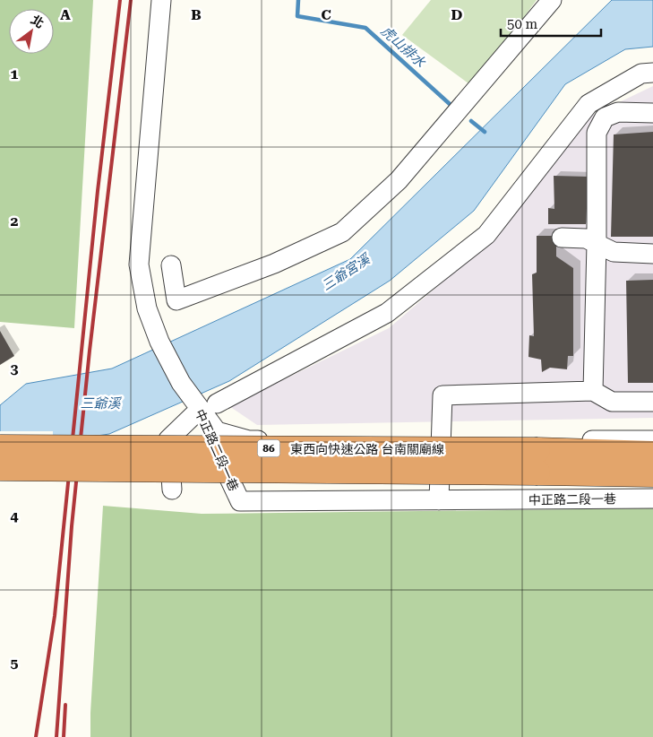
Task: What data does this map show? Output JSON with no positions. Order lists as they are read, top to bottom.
{
  "streets": {
    "highway": ["86", "東西向快速公路 台南關廟線"],
    "street": ["中正路二段一巷"]
  },
  "water": ["虎山排水", "三爺宮溪", "三爺溪"],
  "scale_bar": "50 m",
  "north": "top right",
  "grid": {
    "columns": [
      "A",
      "B",
      "C",
      "D"
    ],
    "rows": [
      "1",
      "2",
      "3",
      "4",
      "5"
    ]
  }
}
